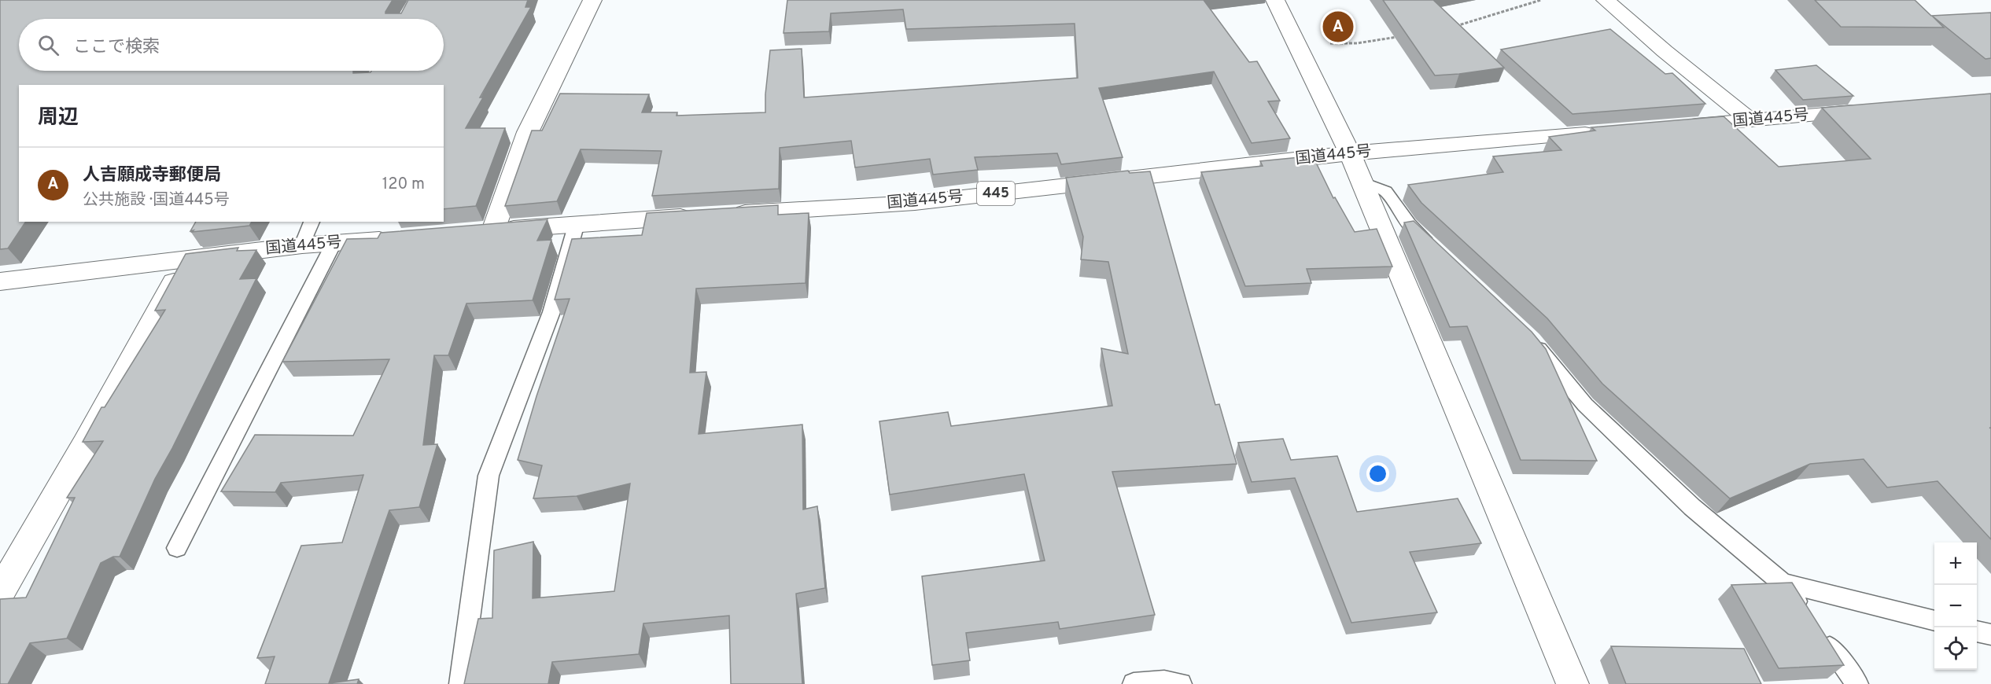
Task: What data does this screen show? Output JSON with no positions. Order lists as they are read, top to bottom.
{
  "streets": {
    "main road": ["国道445号", "445"]
  },
  "page": {
    "pins": "A",
    "search": "ここで検索",
    "heading": "周辺",
    "list": [
      {
        "mark": "A",
        "name": "人吉願成寺郵便局",
        "note": "公共施設 · 国道445号",
        "value": "120 m"
      }
    ],
    "map_buttons": ["+", "−"]
  }
}
